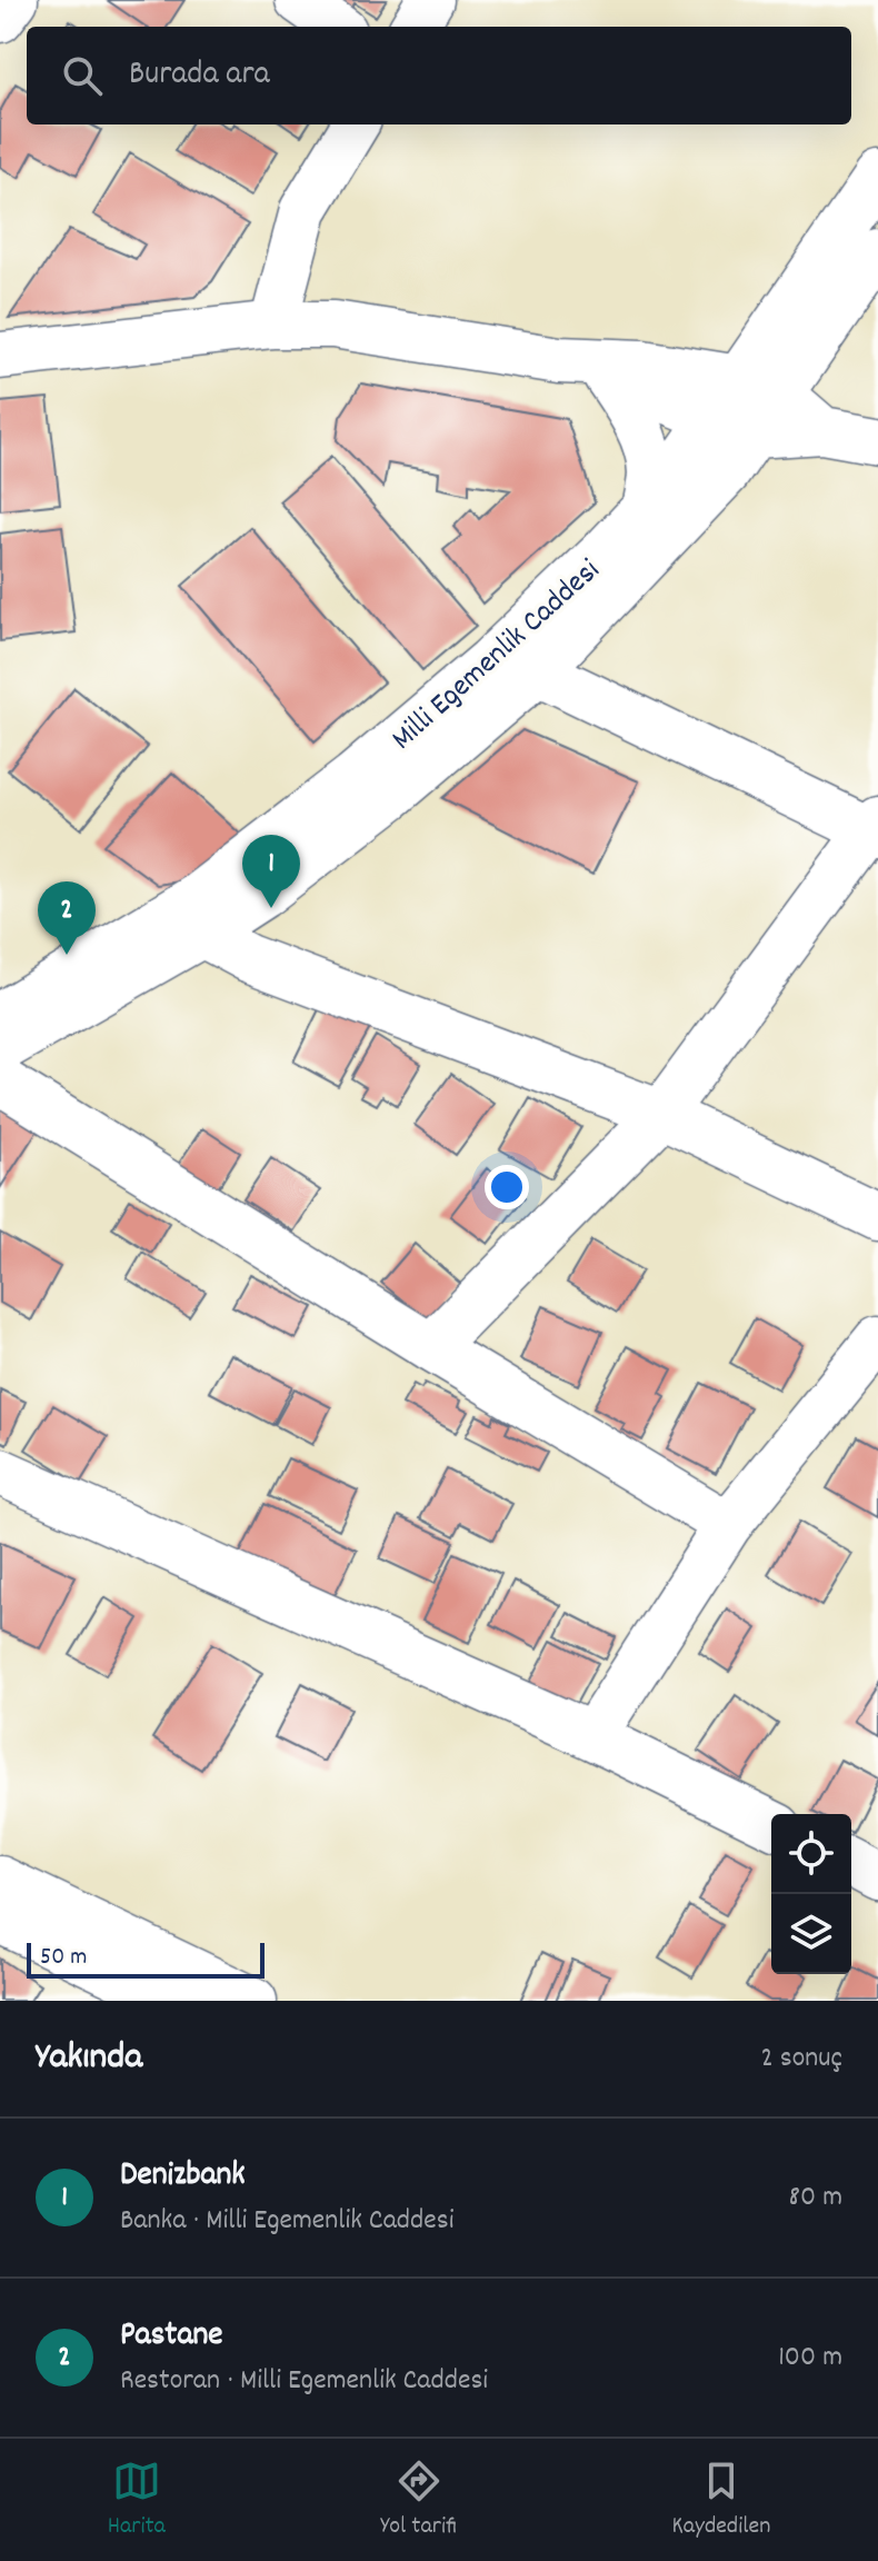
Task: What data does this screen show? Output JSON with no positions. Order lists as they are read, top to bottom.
{
  "streets": {
    "street": ["Milli Egemenlik Caddesi"]
  },
  "scale_bar": "50 m",
  "page": {
    "search": "Burada ara",
    "pins": ["1", "2"],
    "scale": "50 m",
    "heading": ["Yakında", "2 sonuç"],
    "list": [
      {
        "mark": "1",
        "name": "Denizbank",
        "note": "Banka · Milli Egemenlik Caddesi",
        "value": "80 m"
      },
      {
        "mark": "2",
        "name": "Pastane",
        "note": "Restoran · Milli Egemenlik Caddesi",
        "value": "100 m"
      }
    ],
    "nav": ["Harita", "Yol tarifi", "Kaydedilen"]
  }
}
